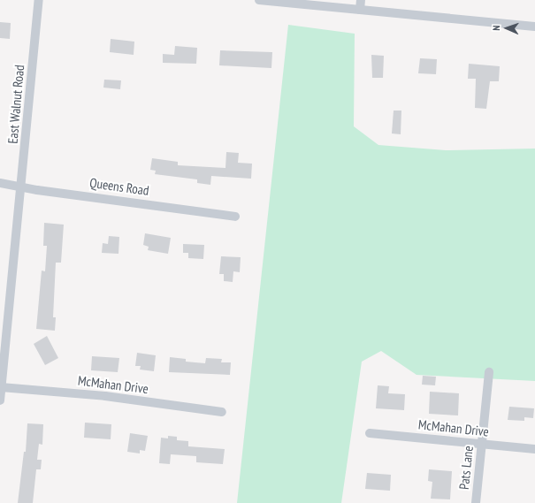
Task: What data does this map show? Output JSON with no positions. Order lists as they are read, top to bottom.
{
  "streets": {
    "street": [
      "East Walnut Road",
      "Queens Road",
      "McMahan Drive",
      "Pats Lane"
    ]
  },
  "crossings": [
    ["East Walnut Road", "Queens Road"],
    ["East Walnut Road", "McMahan Drive"],
    ["McMahan Drive", "Pats Lane"]
  ],
  "north": "left"
}
